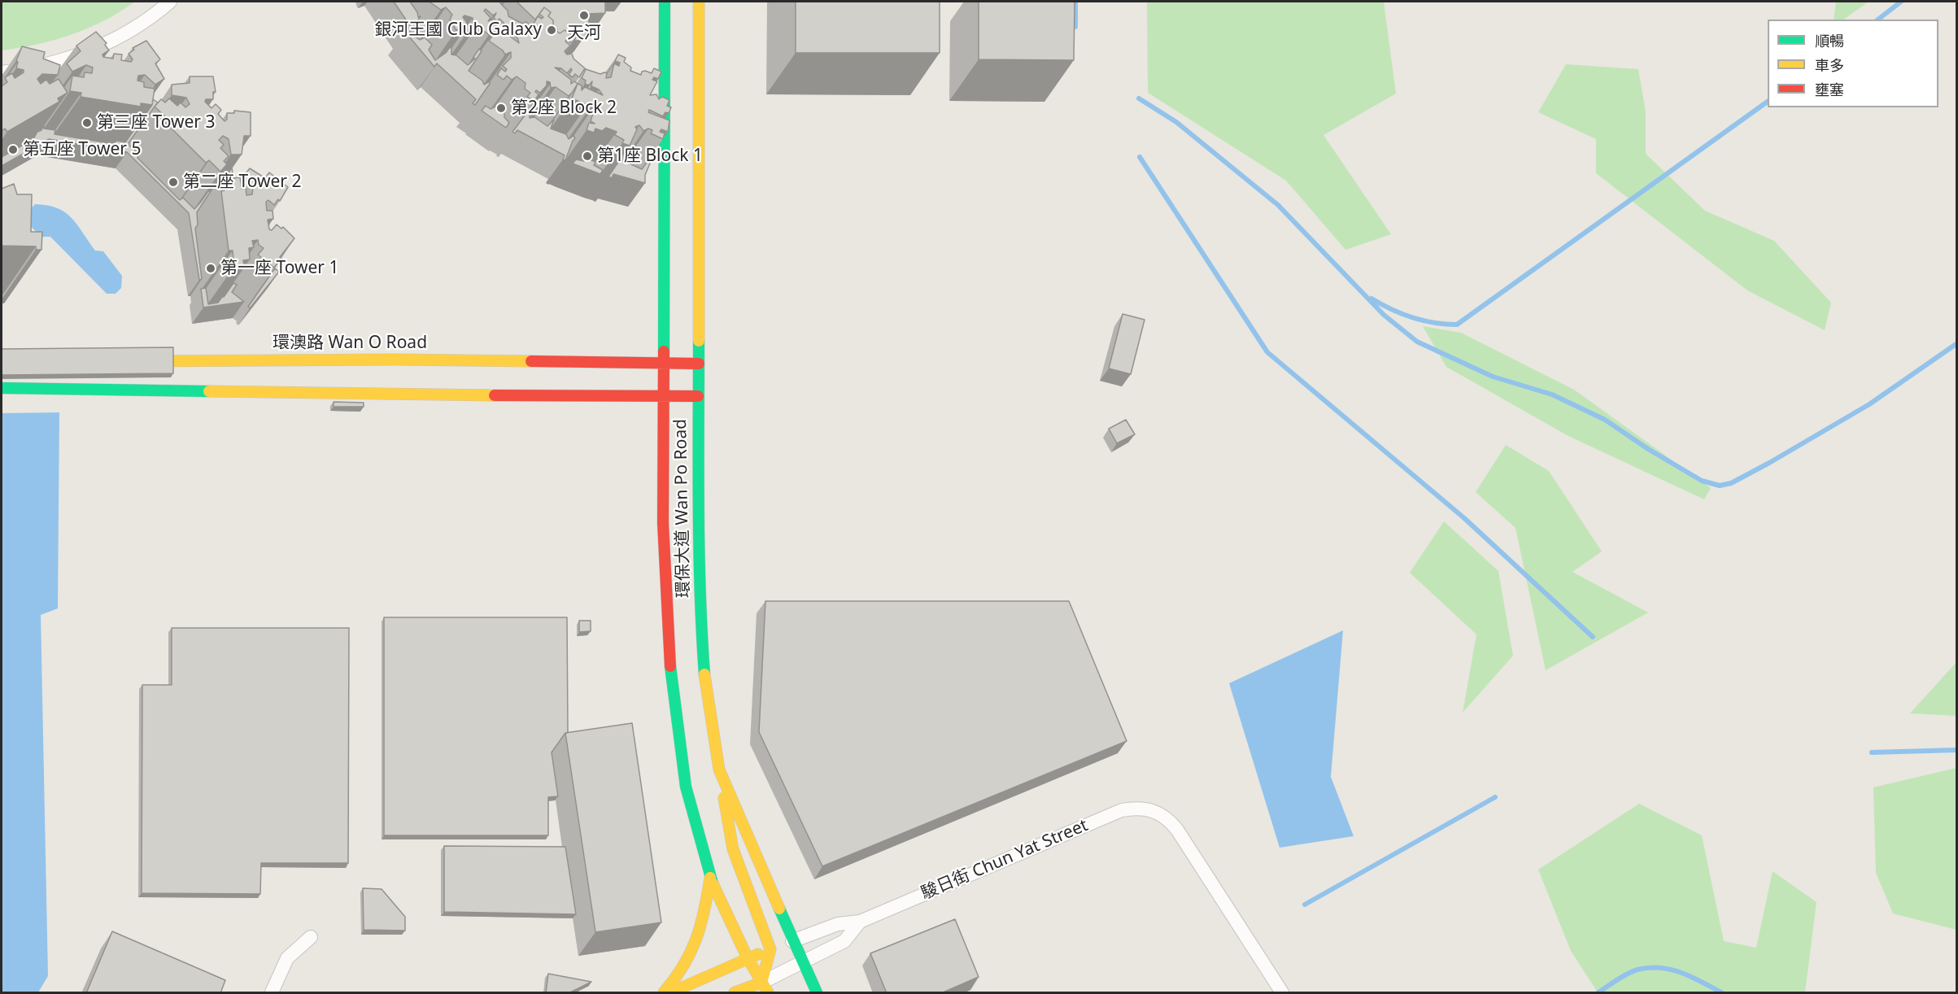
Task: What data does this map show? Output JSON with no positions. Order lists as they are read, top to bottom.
{
  "streets": {
    "main road": ["環澳路 Wan O Road", "環保大道 Wan Po Road", "駿日街 Chun Yat Street"]
  },
  "crossings": [
    ["環澳路 Wan O Road", "環保大道 Wan Po Road"],
    ["環保大道 Wan Po Road", "駿日街 Chun Yat Street"]
  ],
  "places": [
    "天河",
    "銀河王國 Club Galaxy",
    "第2座 Block 2",
    "第三座 Tower 3",
    "第五座 Tower 5",
    "第1座 Block 1",
    "第二座 Tower 2",
    "第一座 Tower 1"
  ],
  "legend": ["順暢", "車多", "壅塞"]
}
